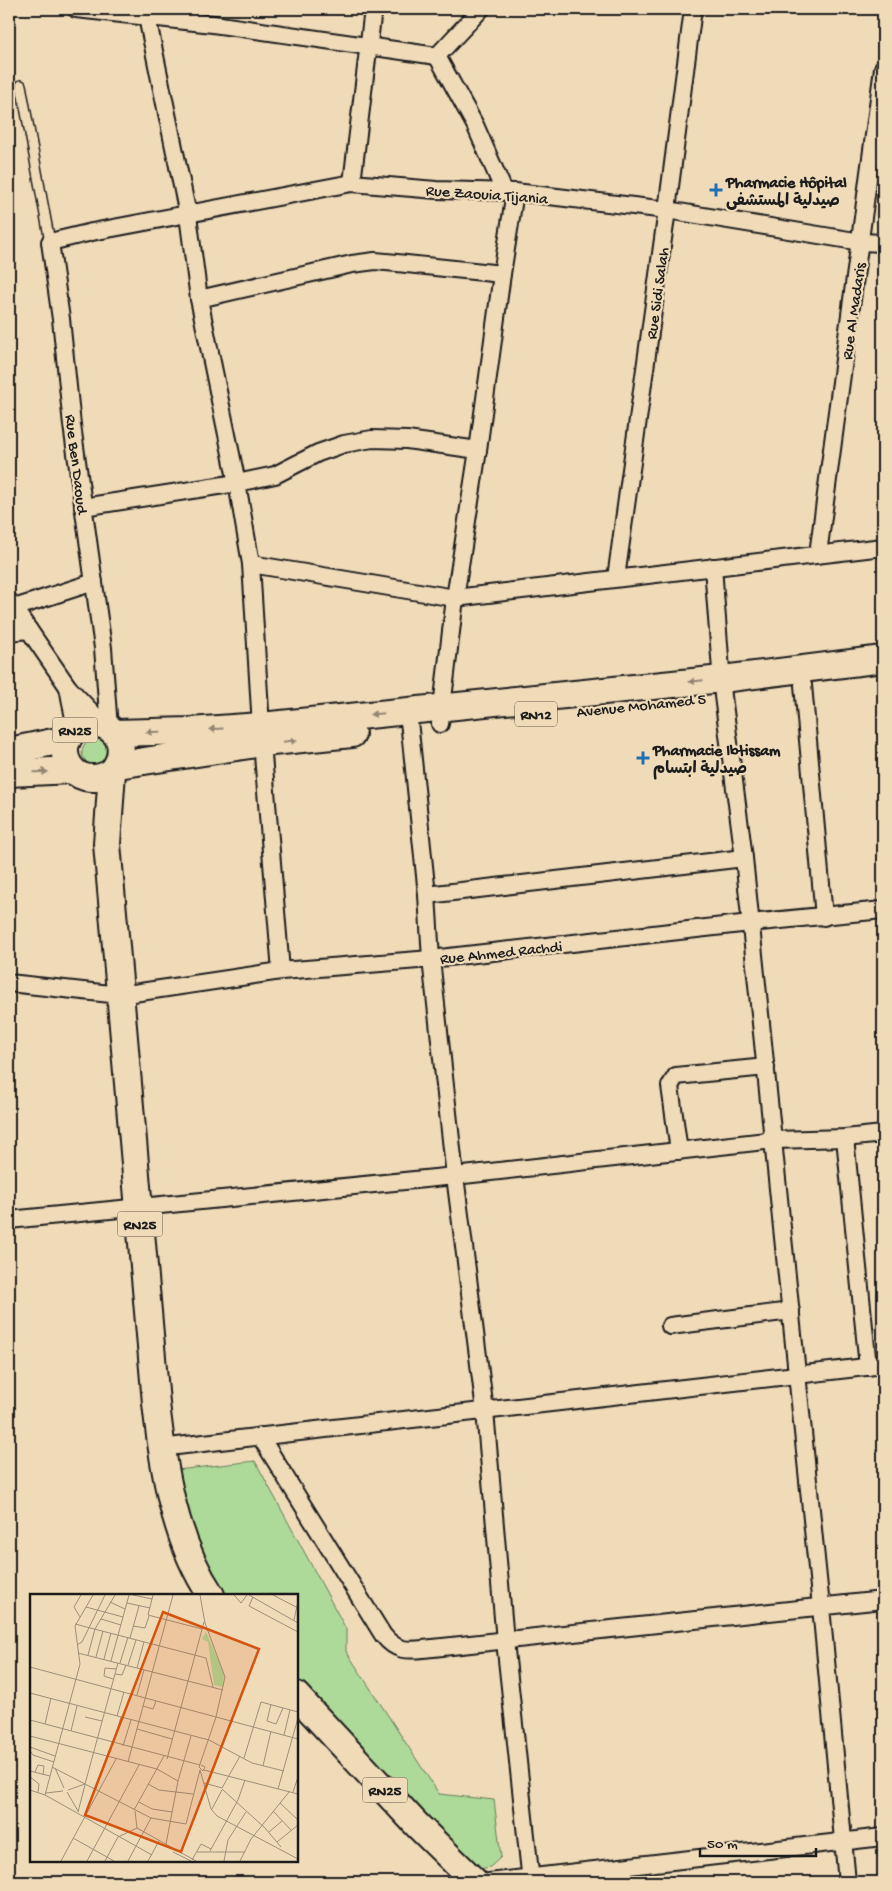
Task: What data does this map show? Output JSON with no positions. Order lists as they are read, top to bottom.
{
  "streets": {
    "main road": ["Avenue Mohamed 5", "RN12", "RN25"],
    "street": [
      "Rue Zaouia Tijania",
      "Rue Sidi Salah",
      "Rue Al Madaris",
      "Rue Ben Daoud",
      "Rue Ahmed Rachdi"
    ]
  },
  "crossings": [
    ["Rue Zaouia Tijania", "Rue Sidi Salah"],
    ["Rue Zaouia Tijania", "Rue Al Madaris"],
    ["Rue Zaouia Tijania", "Rue Ben Daoud"],
    ["Rue Ben Daoud", "RN12"],
    ["Rue Ben Daoud", "RN25"],
    ["Avenue Mohamed 5", "RN12"],
    ["RN12", "RN25"],
    ["RN25", "Rue Ahmed Rachdi"]
  ],
  "places": {
    "health": ["Pharmacie Hôpital صيدلية المستشفى", "Pharmacie Ibtissam صيدلية ابتسام"]
  },
  "scale_bar": "50 m"
}
